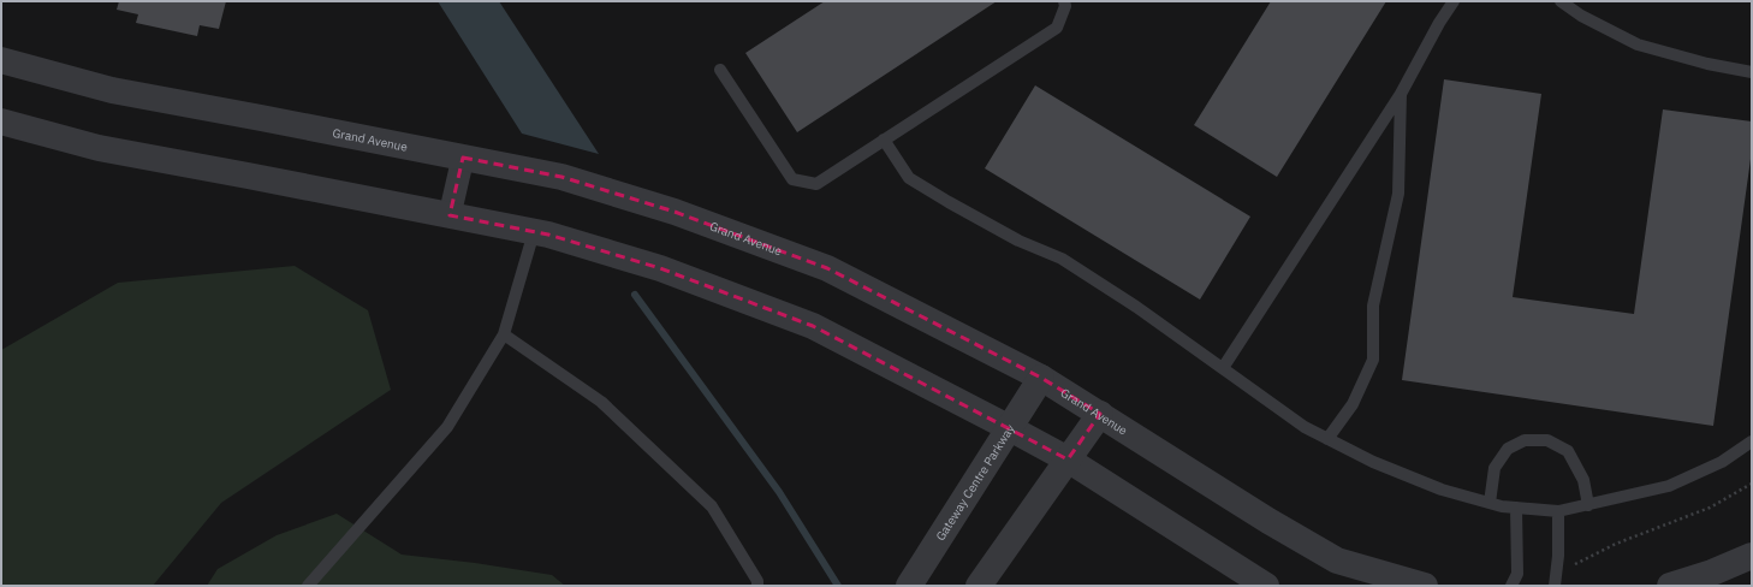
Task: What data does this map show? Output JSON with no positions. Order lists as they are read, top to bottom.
{
  "streets": {
    "street": ["Grand Avenue", "Gateway Centre Parkway"]
  },
  "crossings": [
    ["Grand Avenue", "Gateway Centre Parkway"]
  ]
}
